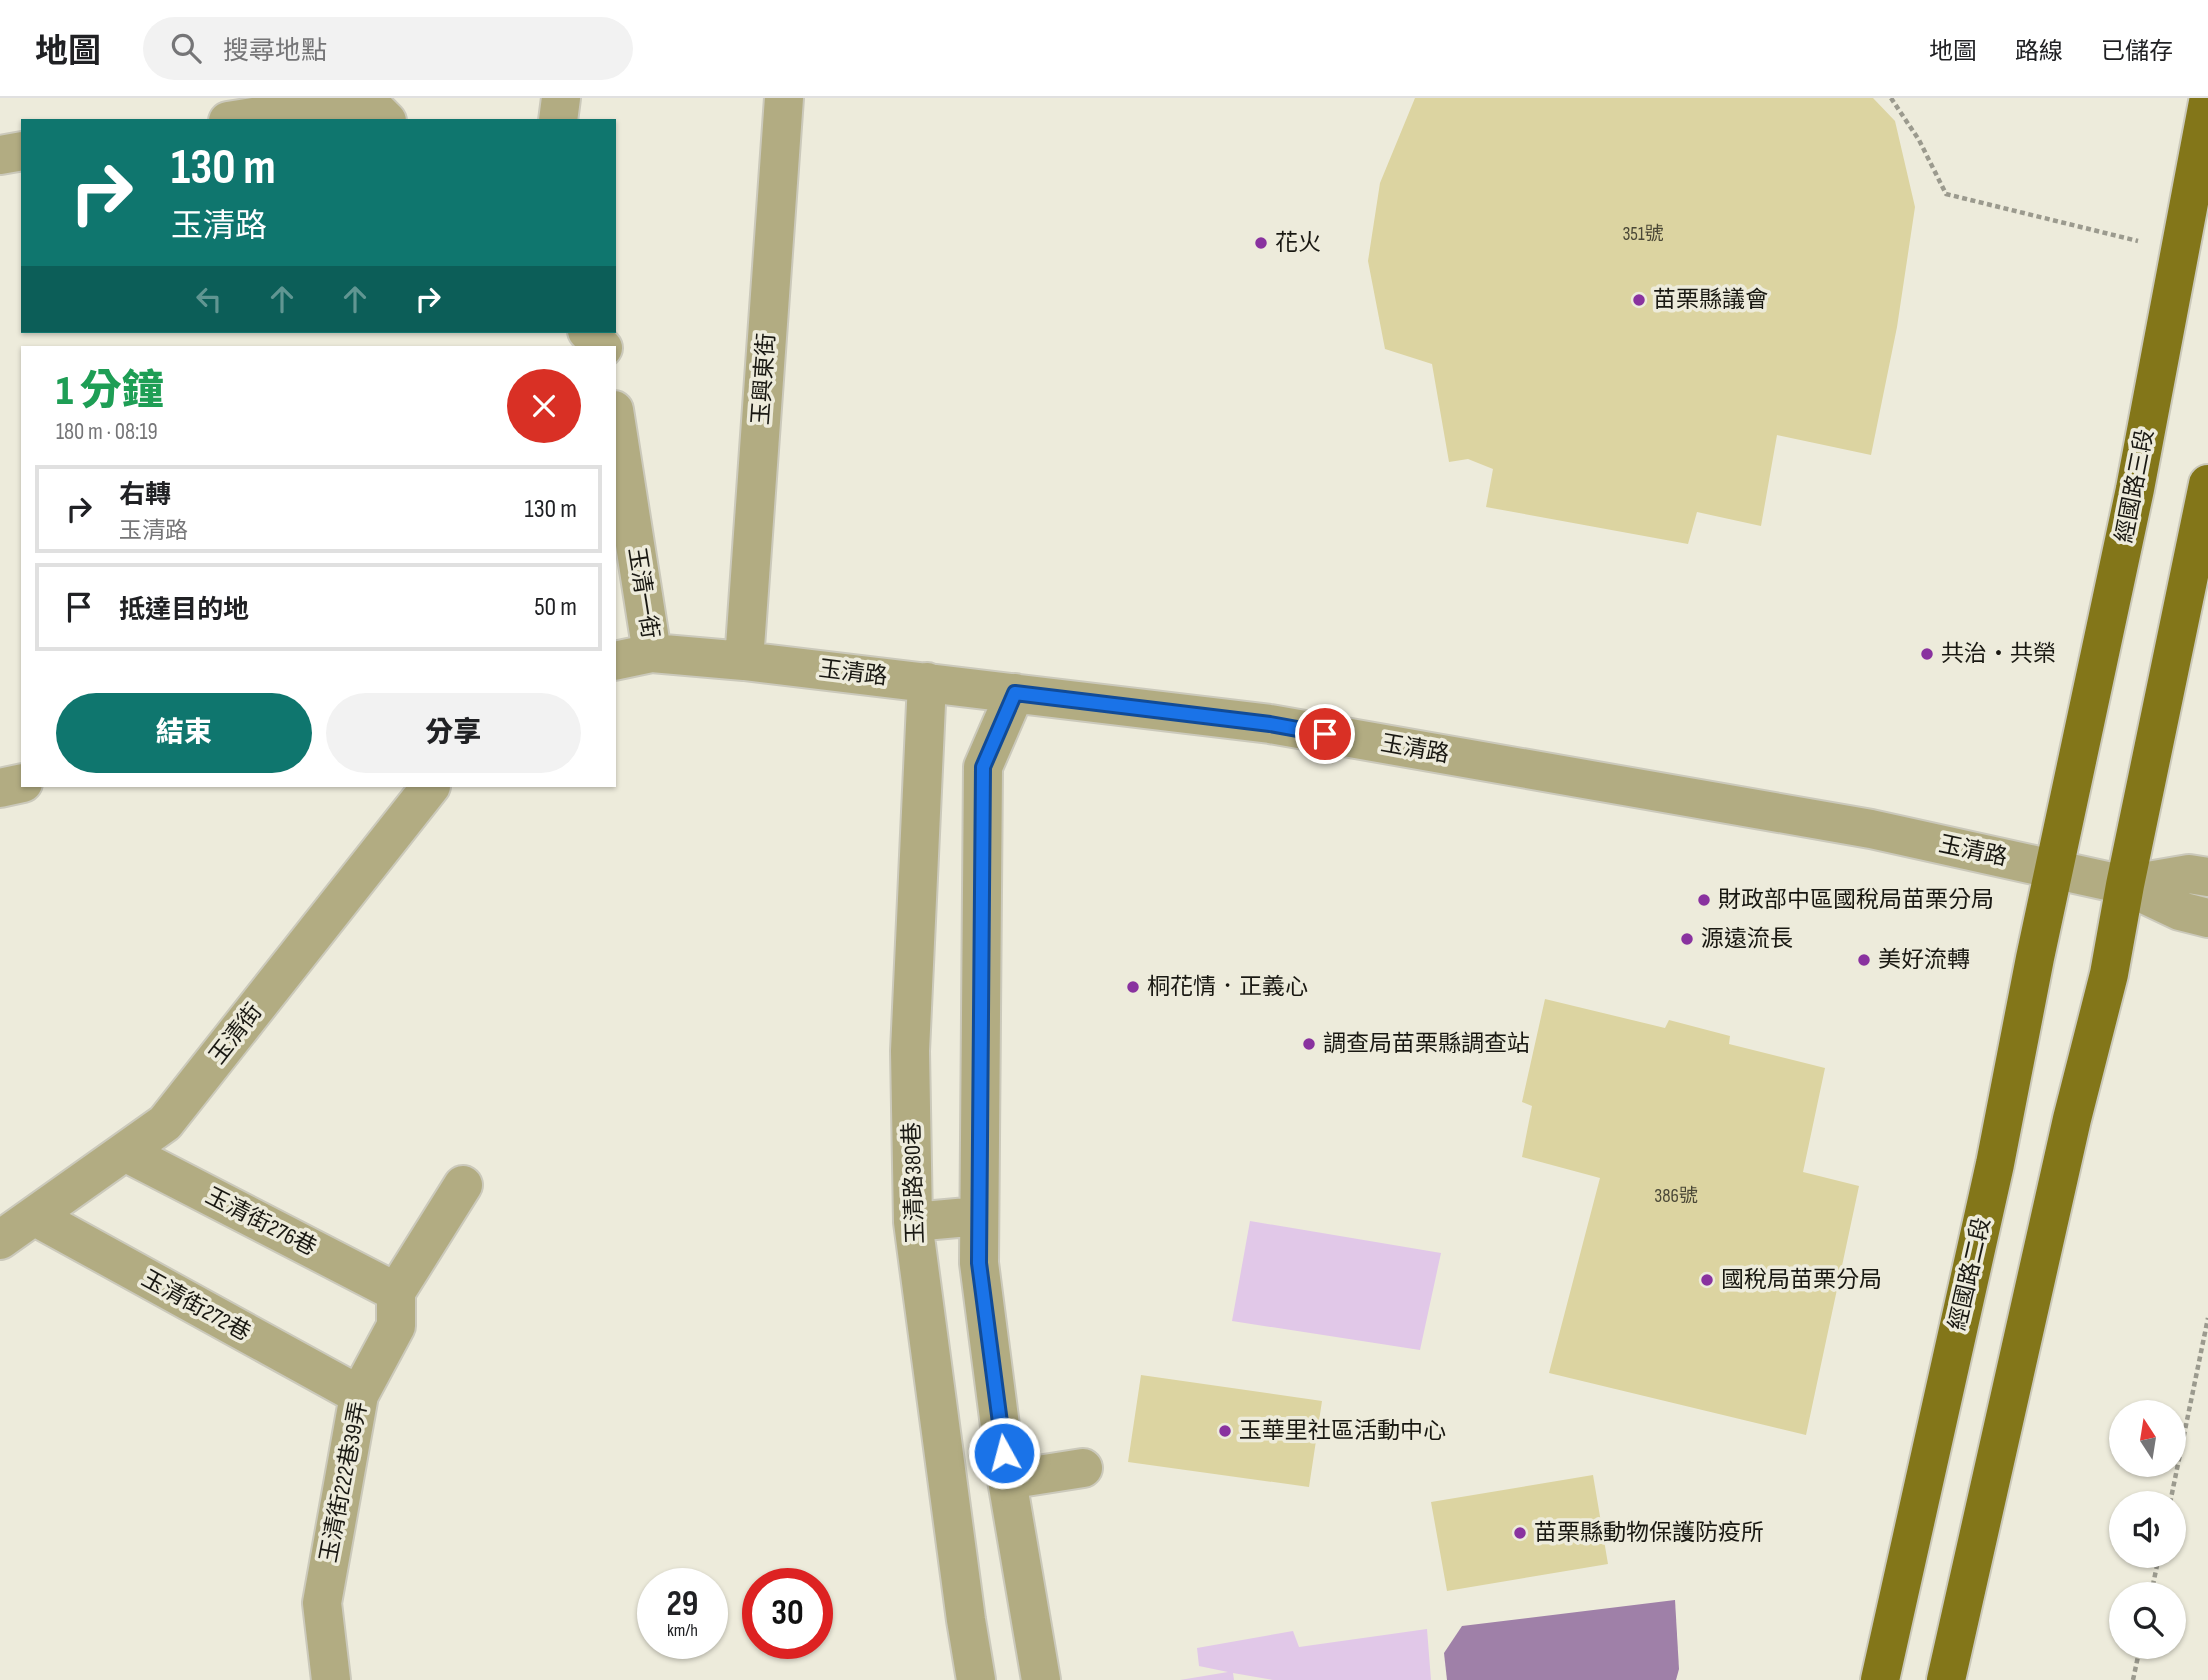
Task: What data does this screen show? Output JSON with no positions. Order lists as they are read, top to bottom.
{
  "streets": {
    "main road": ["經國路三段", "經國路二段"],
    "street": [
      "玉興東街",
      "玉清一街",
      "玉清路",
      "玉清街",
      "玉清路380巷",
      "玉清街276巷",
      "玉清街272巷",
      "玉清街222巷39弄"
    ]
  },
  "crossings": [
    ["玉興東街", "玉清路"],
    ["經國路三段", "玉清路"],
    ["經國路三段", "經國路二段"],
    ["玉清一街", "玉清路"],
    ["玉清路", "玉清路380巷"],
    ["玉清路", "經國路二段"],
    ["玉清街", "玉清街276巷"],
    ["玉清街", "玉清街272巷"],
    ["玉清街276巷", "玉清街222巷39弄"],
    ["玉清街272巷", "玉清街222巷39弄"]
  ],
  "places": [
    "花火",
    "苗栗縣議會",
    "共治‧共榮",
    "財政部中區國稅局苗栗分局",
    "源遠流長",
    "美好流轉",
    "桐花情．正義心",
    "調查局苗栗縣調查站",
    "國稅局苗栗分局",
    "玉華里社區活動中心",
    "苗栗縣動物保護防疫所"
  ],
  "house_numbers": ["351號", "386號"],
  "north": "top",
  "page": {
    "header": "地圖",
    "search": "搜尋地點",
    "nav": ["地圖", "路線", "已儲存"],
    "turn": ["130 m", "玉清路"],
    "heading": ["1 分鐘", "180 m · 08:19"],
    "list": [
      {
        "name": "右轉",
        "note": "玉清路",
        "value": "130 m"
      },
      {
        "name": "抵達目的地",
        "value": "50 m"
      }
    ],
    "buttons": ["結束", "分享"],
    "speed": "29 km/h",
    "limit": "30"
  }
}
